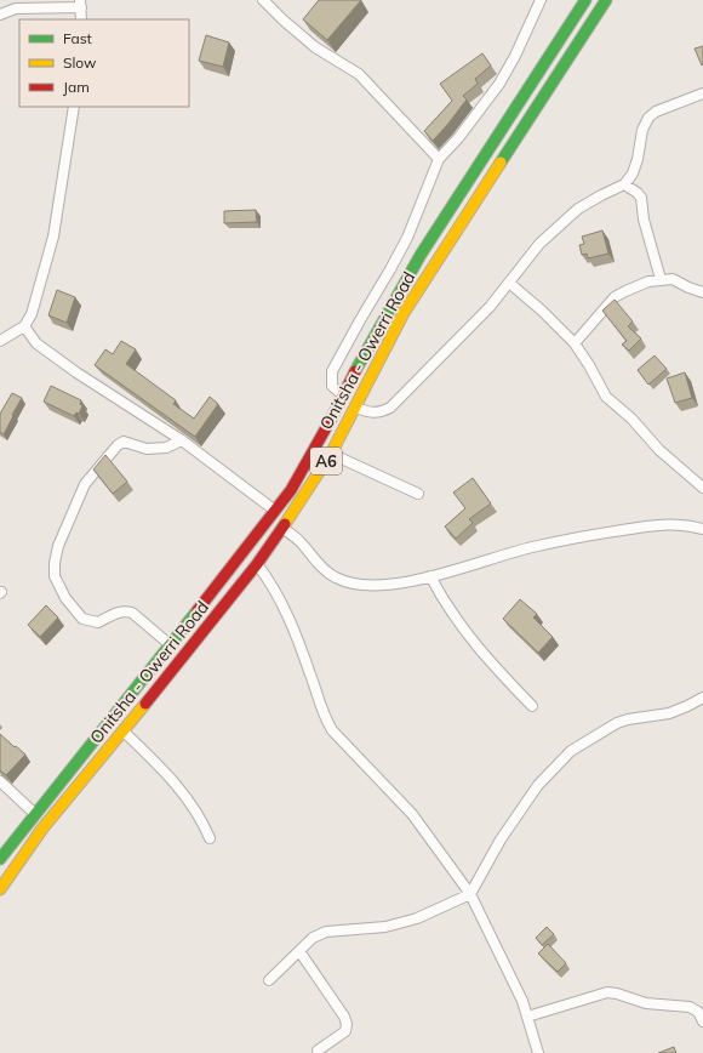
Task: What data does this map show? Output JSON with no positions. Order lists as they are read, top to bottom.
{
  "streets": {
    "highway": ["Onitsha - Owerri Road", "A6"]
  },
  "legend": ["Fast", "Slow", "Jam"]
}
